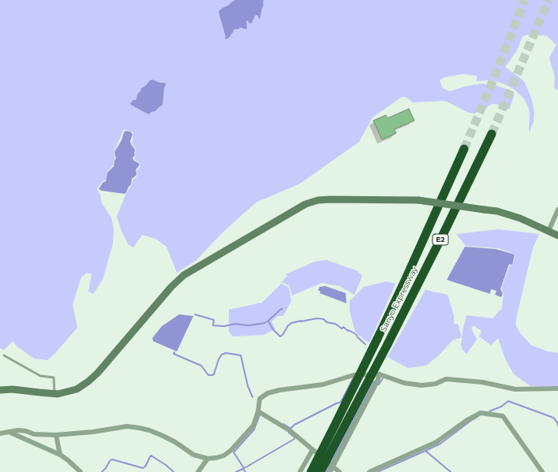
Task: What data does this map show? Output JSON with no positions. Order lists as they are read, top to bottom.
{
  "streets": {
    "highway": ["E2", "Sanyo Expressway"]
  }
}
